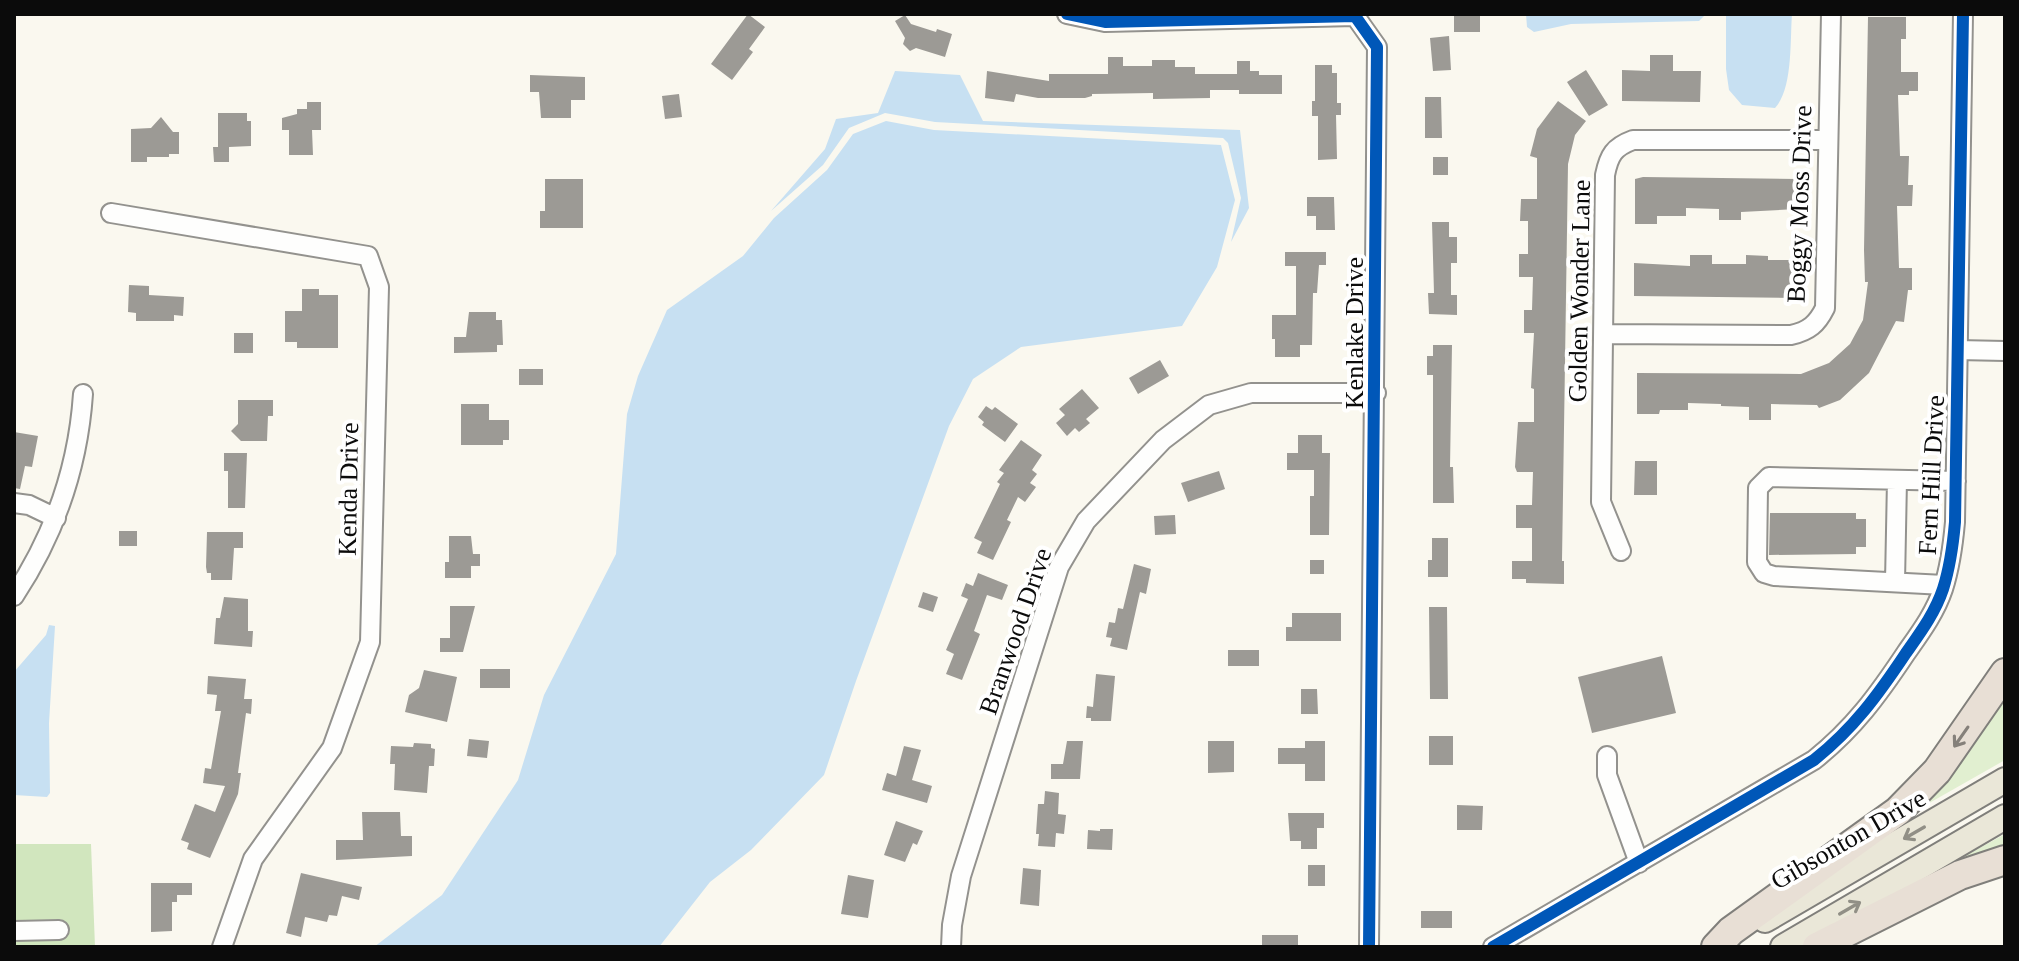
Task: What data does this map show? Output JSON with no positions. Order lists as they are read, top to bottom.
{
  "streets": {
    "main road": ["Gibsonton Drive"],
    "street": [
      "Boggy Moss Drive",
      "Golden Wonder Lane",
      "Kenlake Drive",
      "Fern Hill Drive",
      "Kenda Drive",
      "Branwood Drive"
    ]
  },
  "crossings": [
    ["Boggy Moss Drive", "Golden Wonder Lane"],
    ["Kenlake Drive", "Branwood Drive"]
  ]
}
